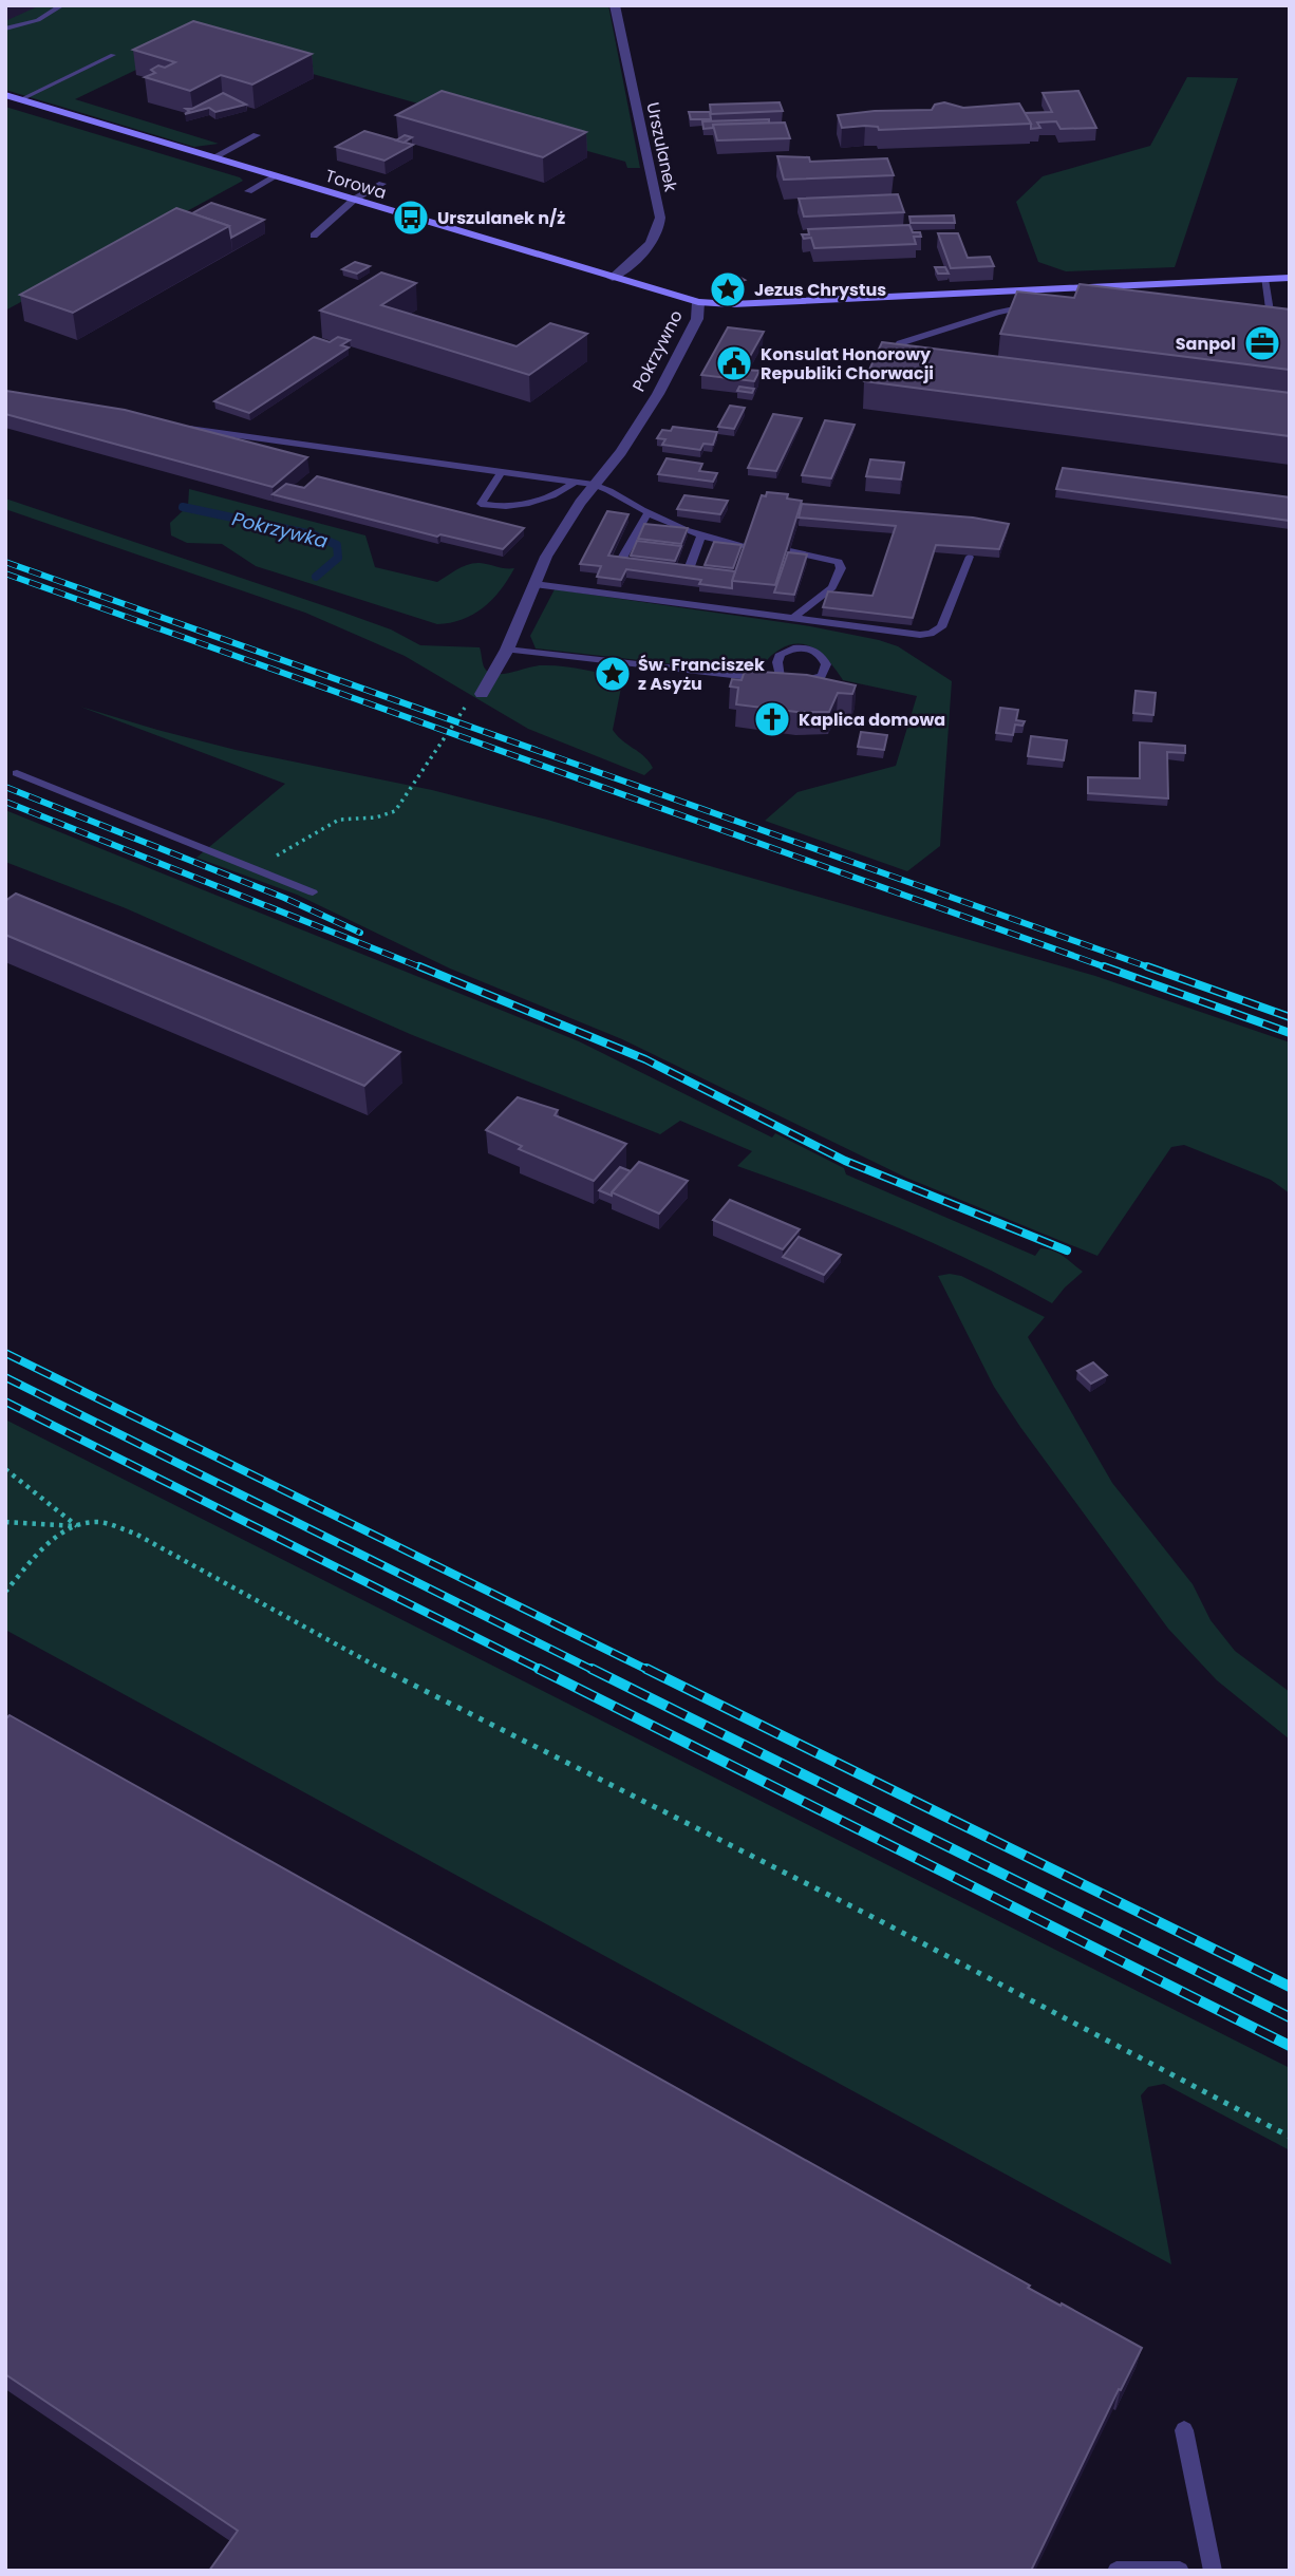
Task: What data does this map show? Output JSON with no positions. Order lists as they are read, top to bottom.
{
  "streets": {
    "street": ["Urszulanek", "Torowa", "Pokrzywno"]
  },
  "crossings": [
    ["Urszulanek", "Torowa"],
    ["Torowa", "Pokrzywno"]
  ],
  "water": ["Pokrzywka"],
  "places": {
    "bus stop": ["Urszulanek n/ż"],
    "place": ["Jezus Chrystus", "Św. Franciszek z Asyżu"],
    "office": ["Sanpol"],
    "public building": ["Konsulat Honorowy Republiki Chorwacji"],
    "church": ["Kaplica domowa"]
  }
}
